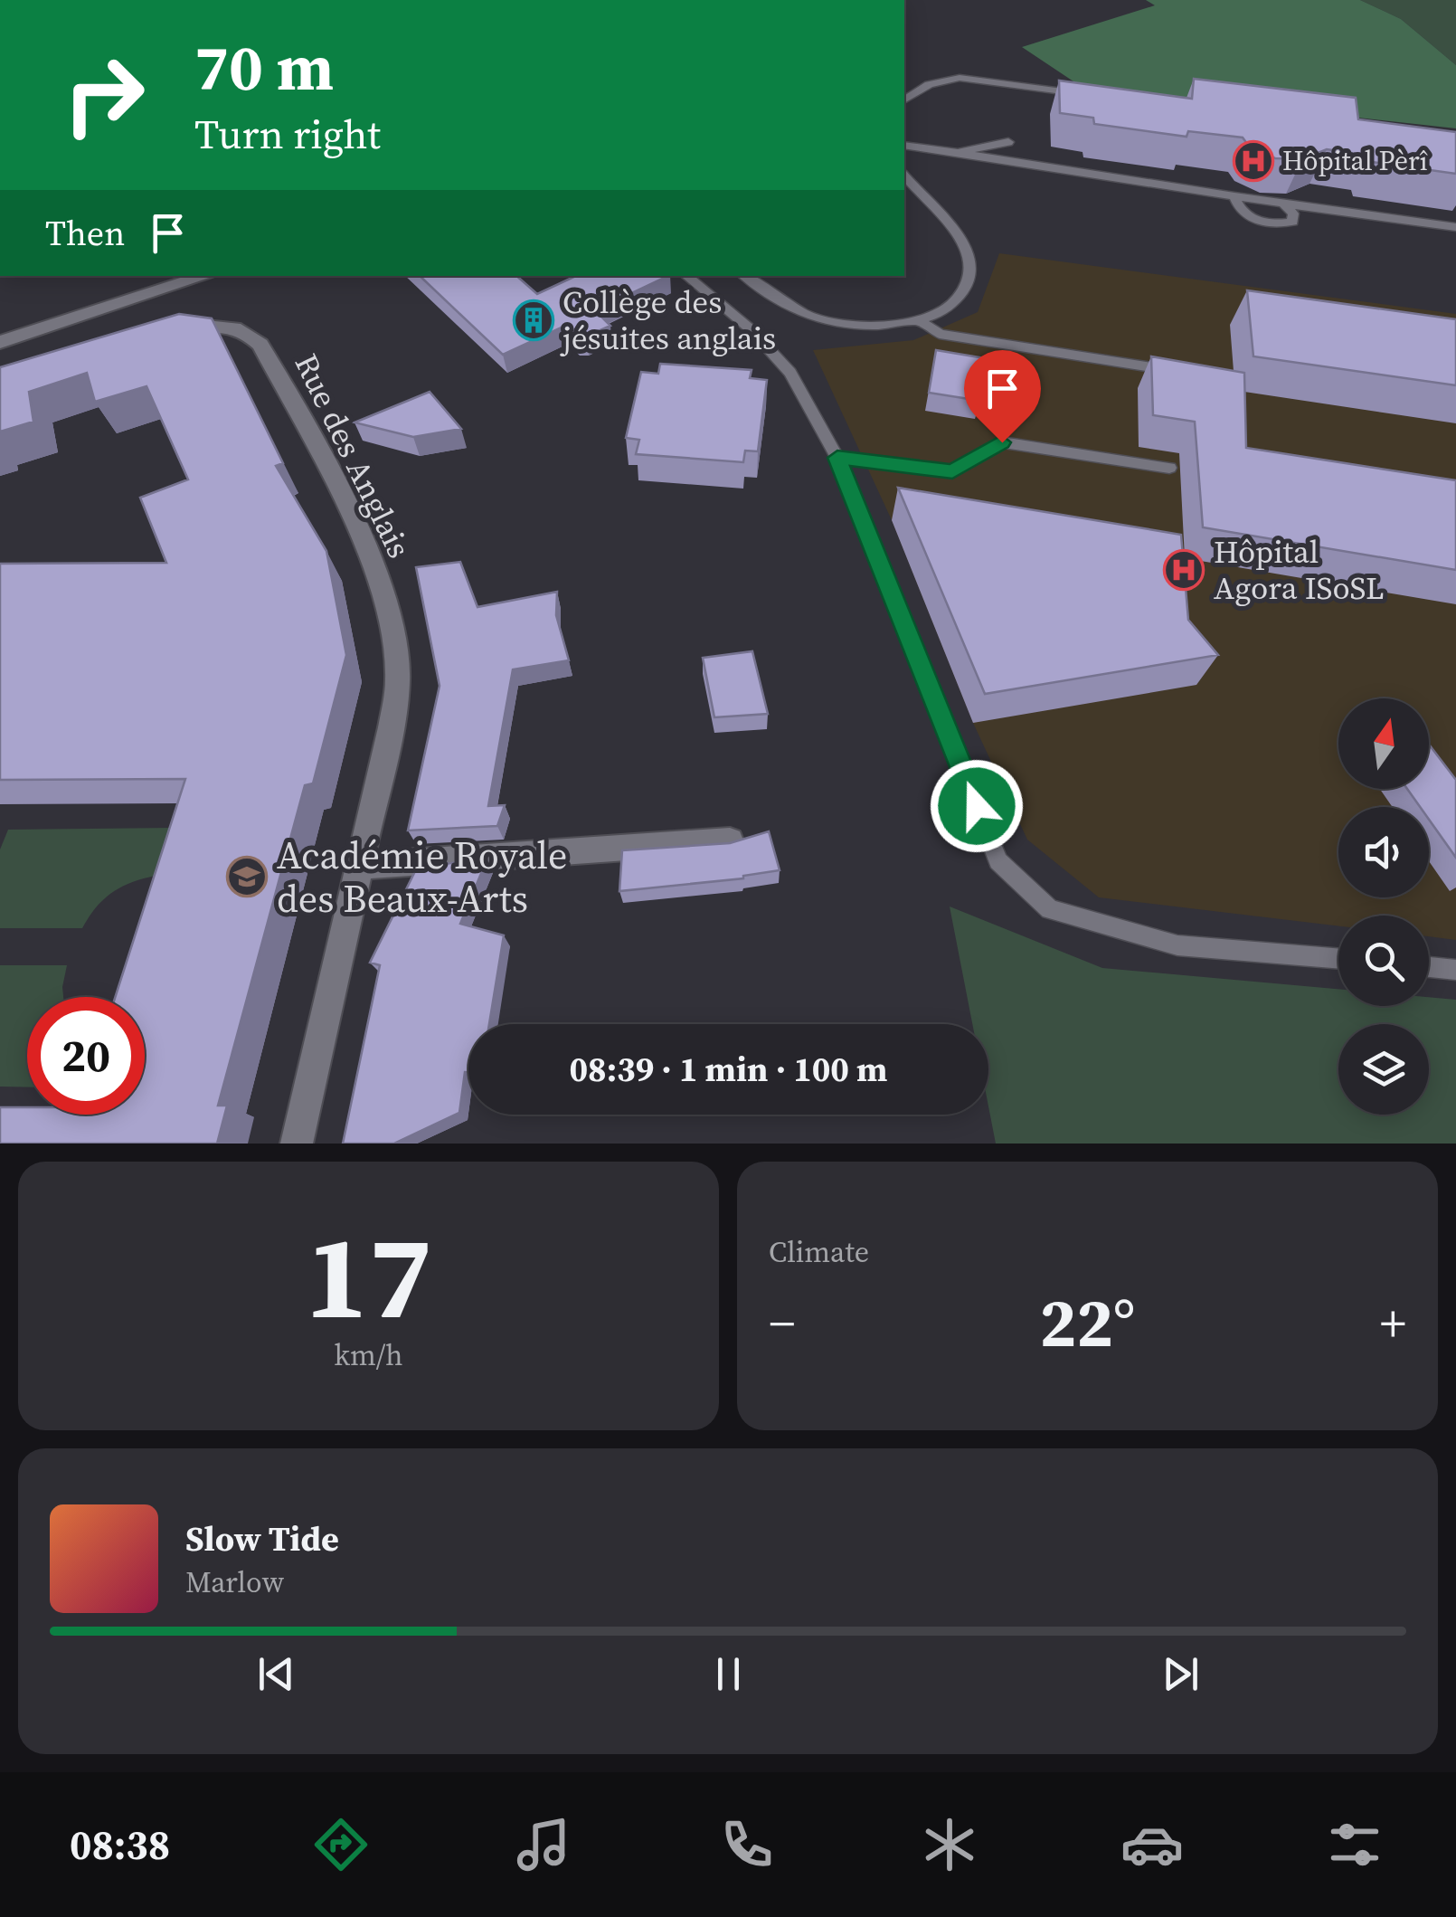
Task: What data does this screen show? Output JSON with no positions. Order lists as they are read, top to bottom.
{
  "streets": {
    "street": ["Rue des Anglais"]
  },
  "places": {
    "hospital": ["Hôpital Pèrî", "Hôpital Agora ISoSL"],
    "building": ["Collège des jésuites anglais"],
    "school or university": ["Académie Royale des Beaux-Arts"]
  },
  "north": "top",
  "page": {
    "turn": ["70 m", "Turn right"],
    "then": "Then",
    "limit": "20",
    "trip": "08:39 · 1 min · 100 m",
    "tile": [
      ["17", "km/h"],
      "Climate"
    ],
    "heat": ["−", "22°", "+"],
    "song": ["Slow Tide", "Marlow"],
    "tabs": "08:38"
  }
}
